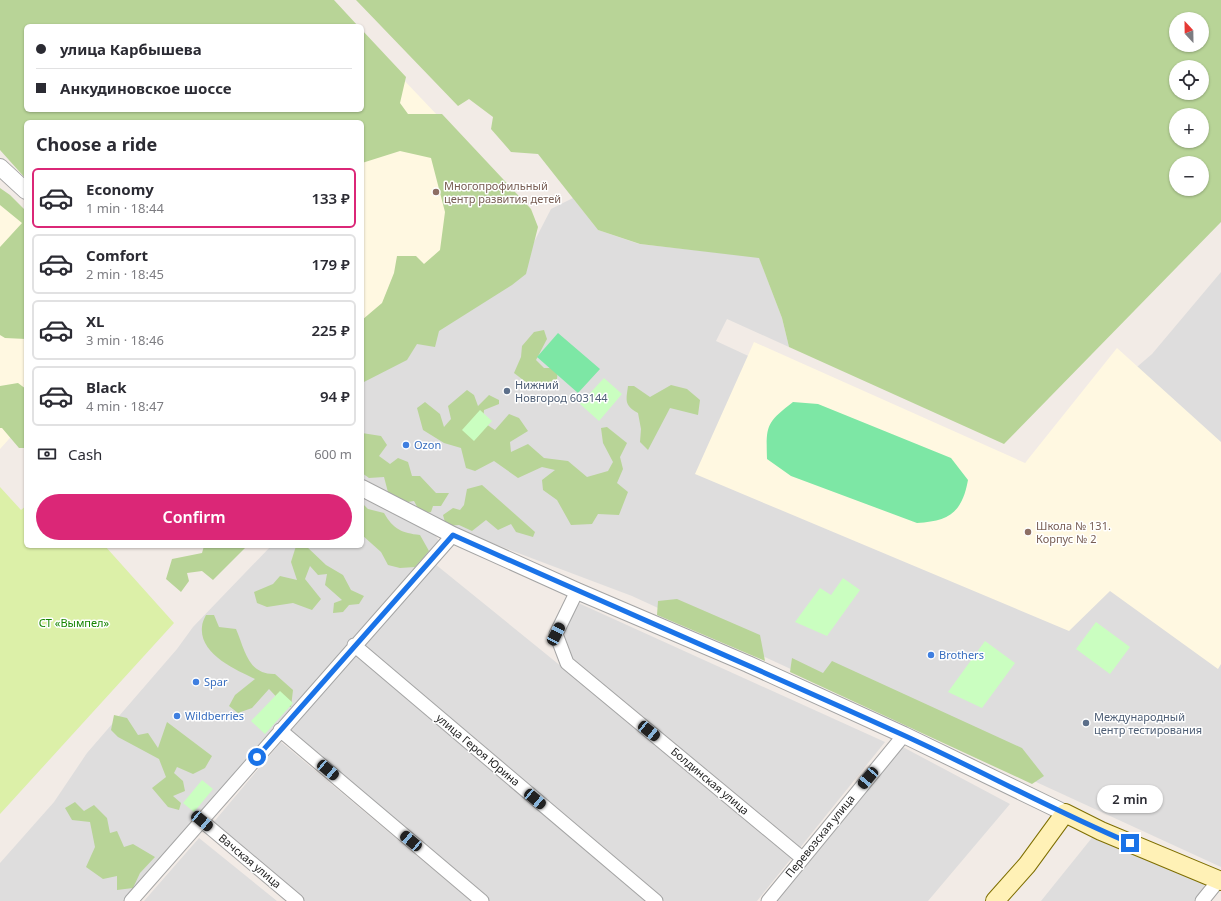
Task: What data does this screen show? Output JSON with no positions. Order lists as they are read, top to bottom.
{
  "streets": {
    "street": [
      "улица Героя Юрина",
      "Болдинская улица",
      "Перевозская улица",
      "Вачская улица"
    ]
  },
  "crossings": [
    ["Болдинская улица", "Перевозская улица"]
  ],
  "parks": ["СТ «Вымпел»"],
  "places": [
    "Многопрофильный центр развития детей",
    "Нижний Новгород 603144",
    "Ozon",
    "Школа № 131. Корпус № 2",
    "Brothers",
    "Spar",
    "Wildberries",
    "Международный центр тестирования"
  ],
  "north": "top",
  "page": {
    "map_buttons": ["+", "−"],
    "banner": ["улица Карбышева", "Анкудиновское шоссе"],
    "heading": "Choose a ride",
    "list": [
      {
        "name": "Economy",
        "note": "1 min · 18:44",
        "value": "133 ₽"
      },
      {
        "name": "Comfort",
        "note": "2 min · 18:45",
        "value": "179 ₽"
      },
      {
        "name": "XL",
        "note": "3 min · 18:46",
        "value": "225 ₽"
      },
      {
        "name": "Black",
        "note": "4 min · 18:47",
        "value": "94 ₽"
      }
    ],
    "pay": ["Cash", "600 m"],
    "buttons": "Confirm",
    "bubble": "2 min"
  }
}
